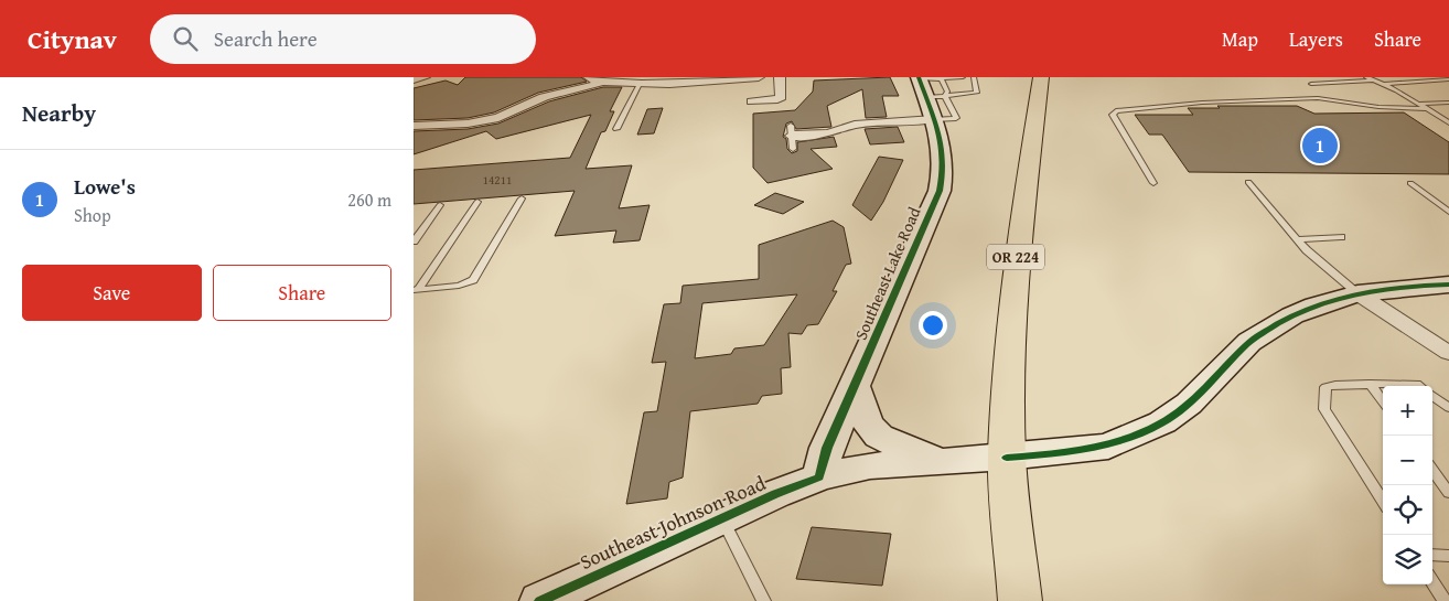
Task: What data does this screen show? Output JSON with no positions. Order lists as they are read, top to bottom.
{
  "streets": {
    "highway": ["OR 224"],
    "street": ["Southeast Lake Road", "Southeast Johnson Road"]
  },
  "crossings": [
    ["OR 224", "Southeast Johnson Road"],
    ["Southeast Lake Road", "Southeast Johnson Road"]
  ],
  "house_numbers": ["14211"],
  "page": {
    "header": "Citynav",
    "search": "Search here",
    "nav": ["Map", "Layers", "Share"],
    "heading": "Nearby",
    "pins": "1",
    "list": [
      {
        "mark": "1",
        "name": "Lowe's",
        "note": "Shop",
        "value": "260 m"
      }
    ],
    "buttons": ["Save", "Share"],
    "map_buttons": ["+", "−"]
  }
}
